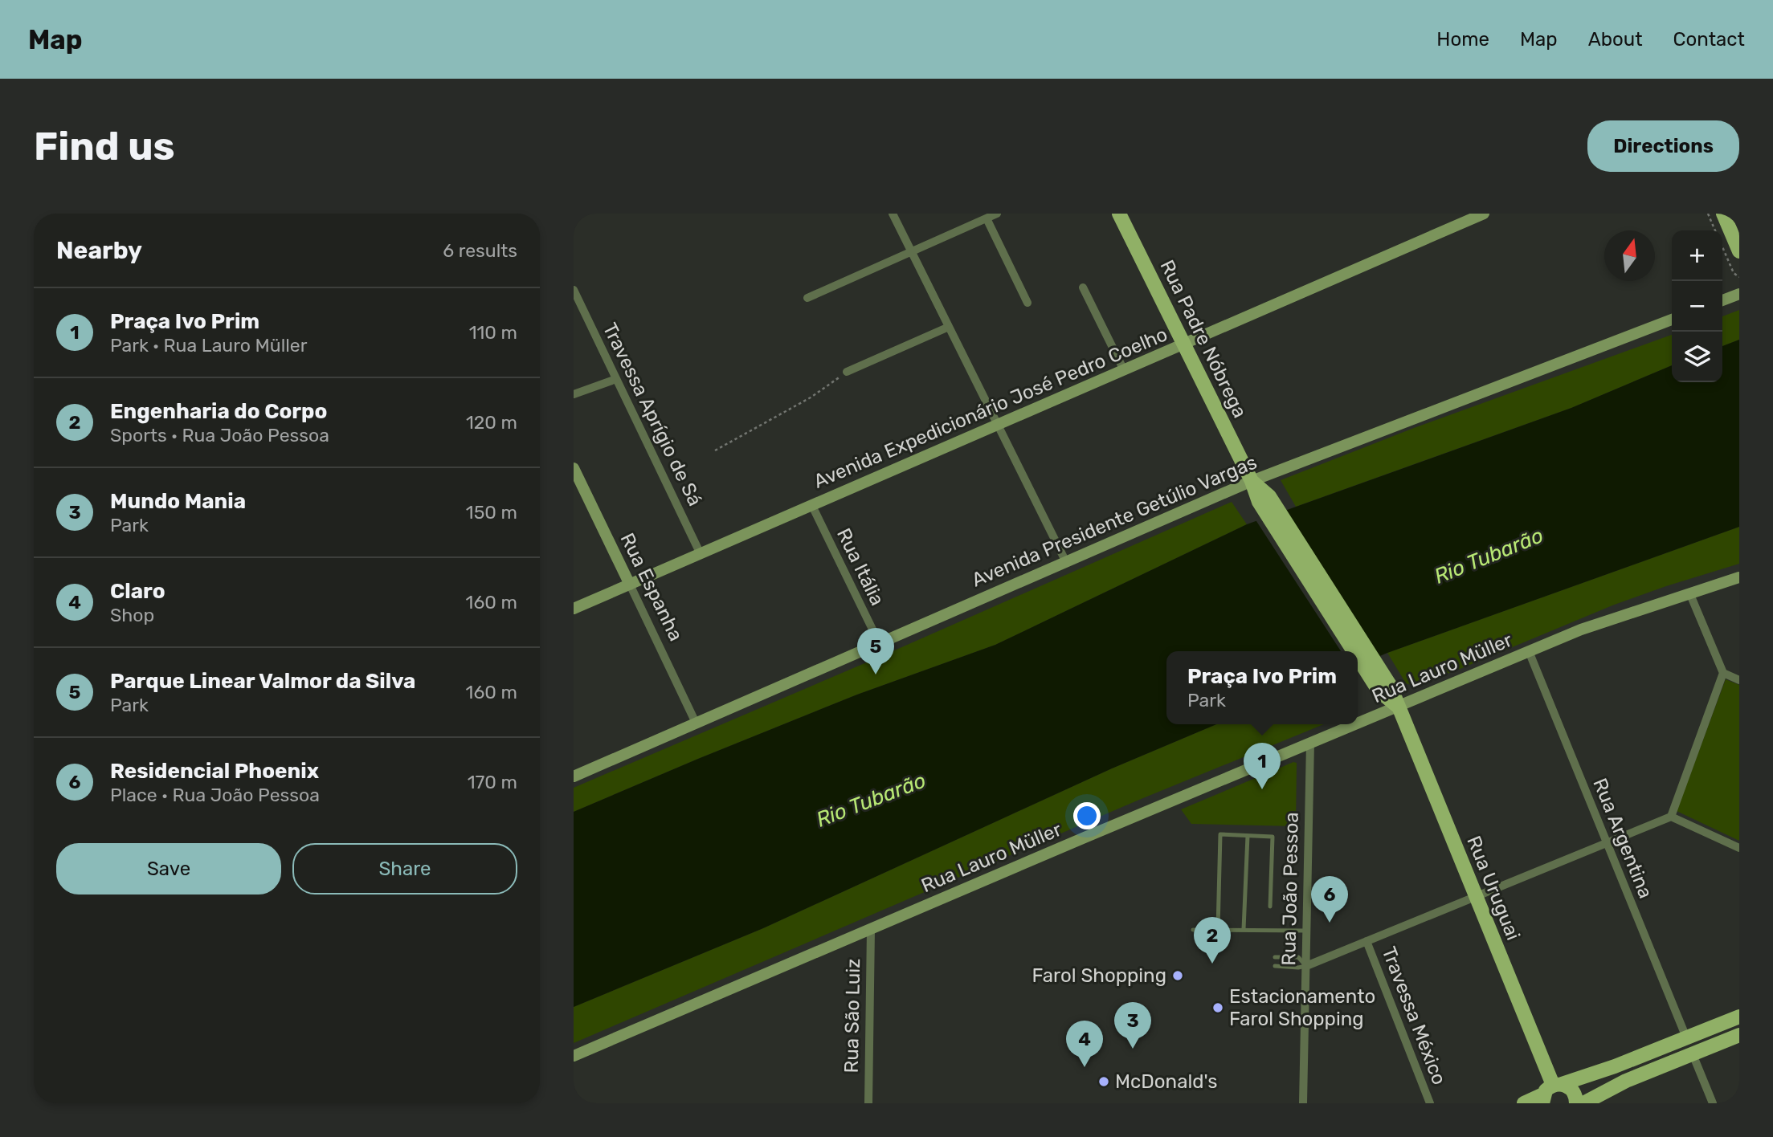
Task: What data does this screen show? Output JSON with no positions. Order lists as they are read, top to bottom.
{
  "streets": {
    "main road": [
      "Rua Padre Nóbrega",
      "Avenida Expedicionário José Pedro Coelho",
      "Avenida Presidente Getúlio Vargas",
      "Rua Espanha",
      "Rua Lauro Müller",
      "Rua Uruguai"
    ],
    "street": [
      "Travessa Aprígio de Sá",
      "Rua Itália",
      "Rua Argentina",
      "Rua João Pessoa",
      "Rua São Luiz",
      "Travessa México"
    ]
  },
  "crossings": [
    ["Rua Padre Nóbrega", "Avenida Expedicionário José Pedro Coelho"],
    ["Rua Padre Nóbrega", "Avenida Presidente Getúlio Vargas"],
    ["Rua Padre Nóbrega", "Rua Uruguai"],
    ["Avenida Expedicionário José Pedro Coelho", "Travessa Aprígio de Sá"],
    ["Avenida Expedicionário José Pedro Coelho", "Rua Itália"],
    ["Avenida Expedicionário José Pedro Coelho", "Rua Espanha"],
    ["Avenida Presidente Getúlio Vargas", "Rua Itália"],
    ["Avenida Presidente Getúlio Vargas", "Rua Espanha"],
    ["Rua Lauro Müller", "Rua Argentina"],
    ["Rua Lauro Müller", "Rua Uruguai"],
    ["Rua Lauro Müller", "Rua João Pessoa"],
    ["Rua Lauro Müller", "Rua São Luiz"]
  ],
  "water": ["Rio Tubarão"],
  "places": ["Farol Shopping", "Estacionamento Farol Shopping", "McDonald's"],
  "north": "top",
  "page": {
    "header": "Map",
    "nav": [
      "Home",
      "Map",
      "About",
      "Contact"
    ],
    "buttons": [
      "Directions",
      ["Save", "Share"]
    ],
    "title": "Find us",
    "heading": ["Nearby", "6 results"],
    "map_buttons": ["+", "−"],
    "list": [
      {
        "mark": "1",
        "name": "Praça Ivo Prim",
        "note": "Park · Rua Lauro Müller",
        "value": "110 m"
      },
      {
        "mark": "2",
        "name": "Engenharia do Corpo",
        "note": "Sports · Rua João Pessoa",
        "value": "120 m"
      },
      {
        "mark": "3",
        "name": "Mundo Mania",
        "note": "Park",
        "value": "150 m"
      },
      {
        "mark": "4",
        "name": "Claro",
        "note": "Shop",
        "value": "160 m"
      },
      {
        "mark": "5",
        "name": "Parque Linear Valmor da Silva",
        "note": "Park",
        "value": "160 m"
      },
      {
        "mark": "6",
        "name": "Residencial Phoenix",
        "note": "Place · Rua João Pessoa",
        "value": "170 m"
      }
    ],
    "pins": [
      "5",
      "1",
      "6",
      "2",
      "3",
      "4"
    ],
    "popup": ["Praça Ivo Prim", "Park"]
  }
}
